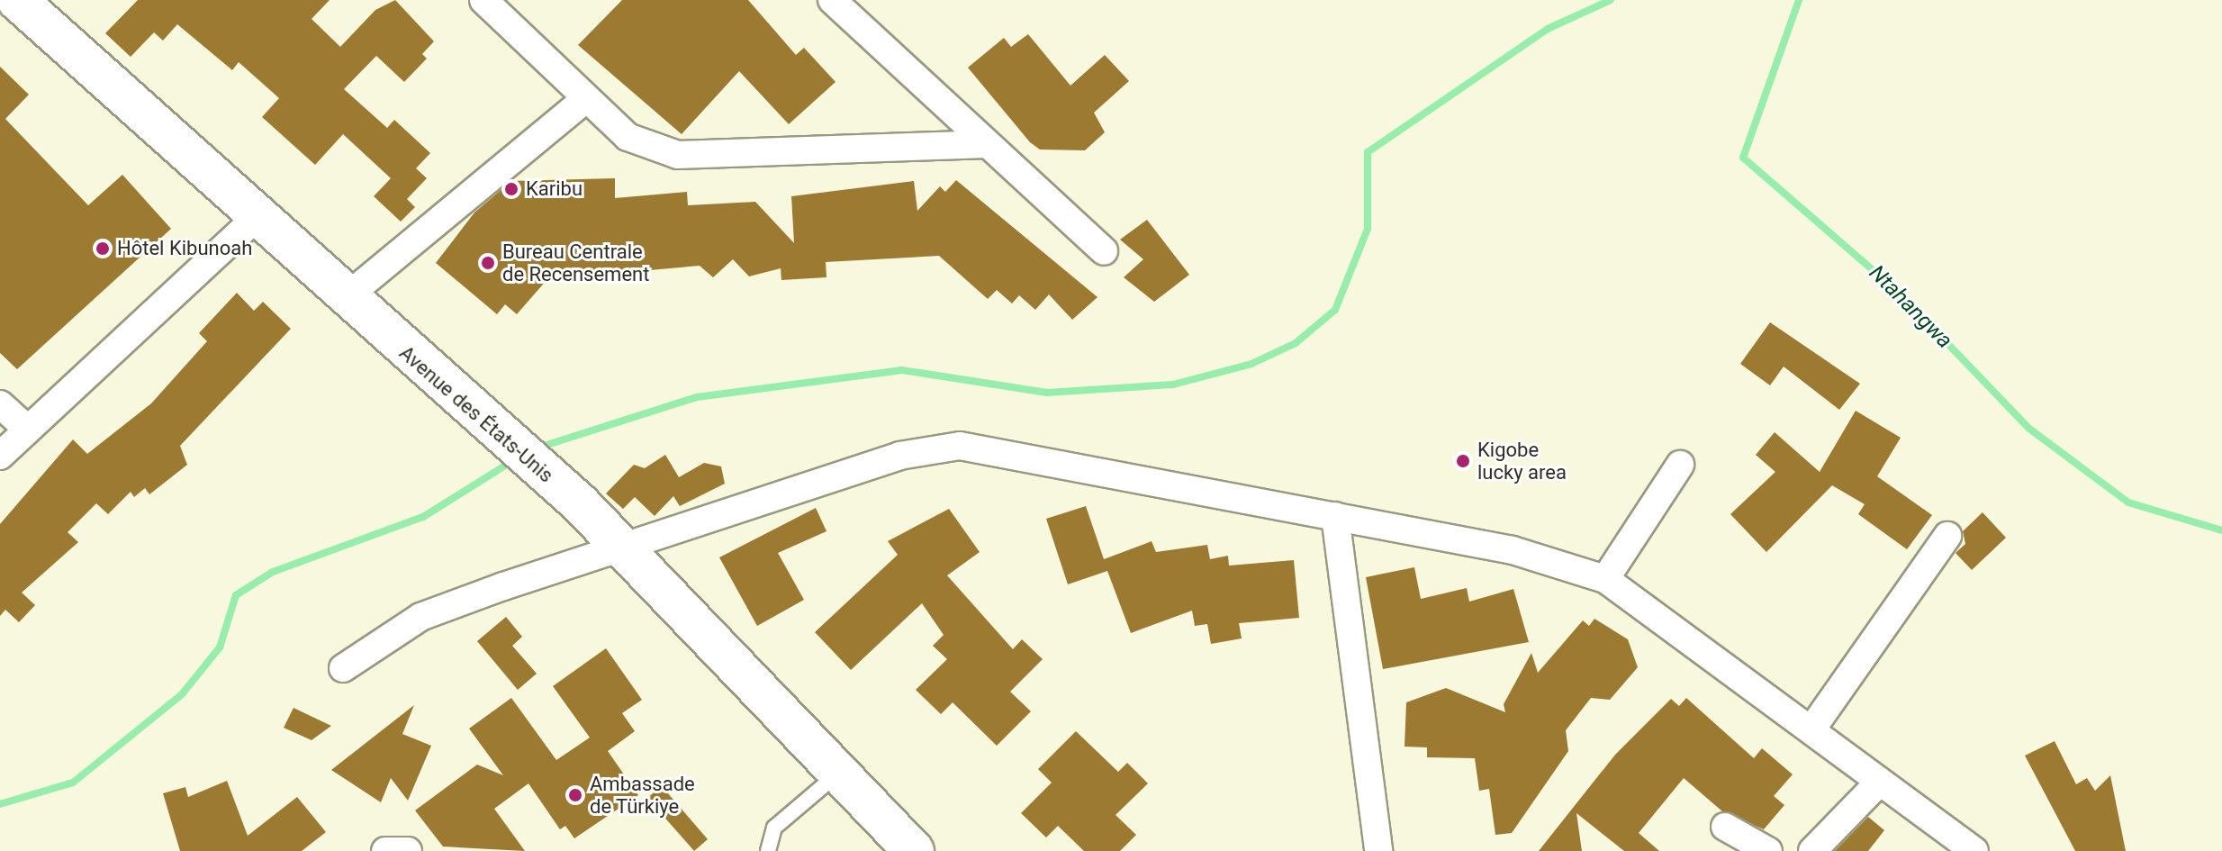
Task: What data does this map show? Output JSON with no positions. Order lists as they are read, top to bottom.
{
  "streets": {
    "street": ["Avenue des États-Unis"]
  },
  "water": ["Ntahangwa"],
  "places": [
    "Karibu",
    "Hôtel Kibunoah",
    "Bureau Centrale de Recensement",
    "Kigobe lucky area",
    "Ambassade de Türkiye"
  ]
}
